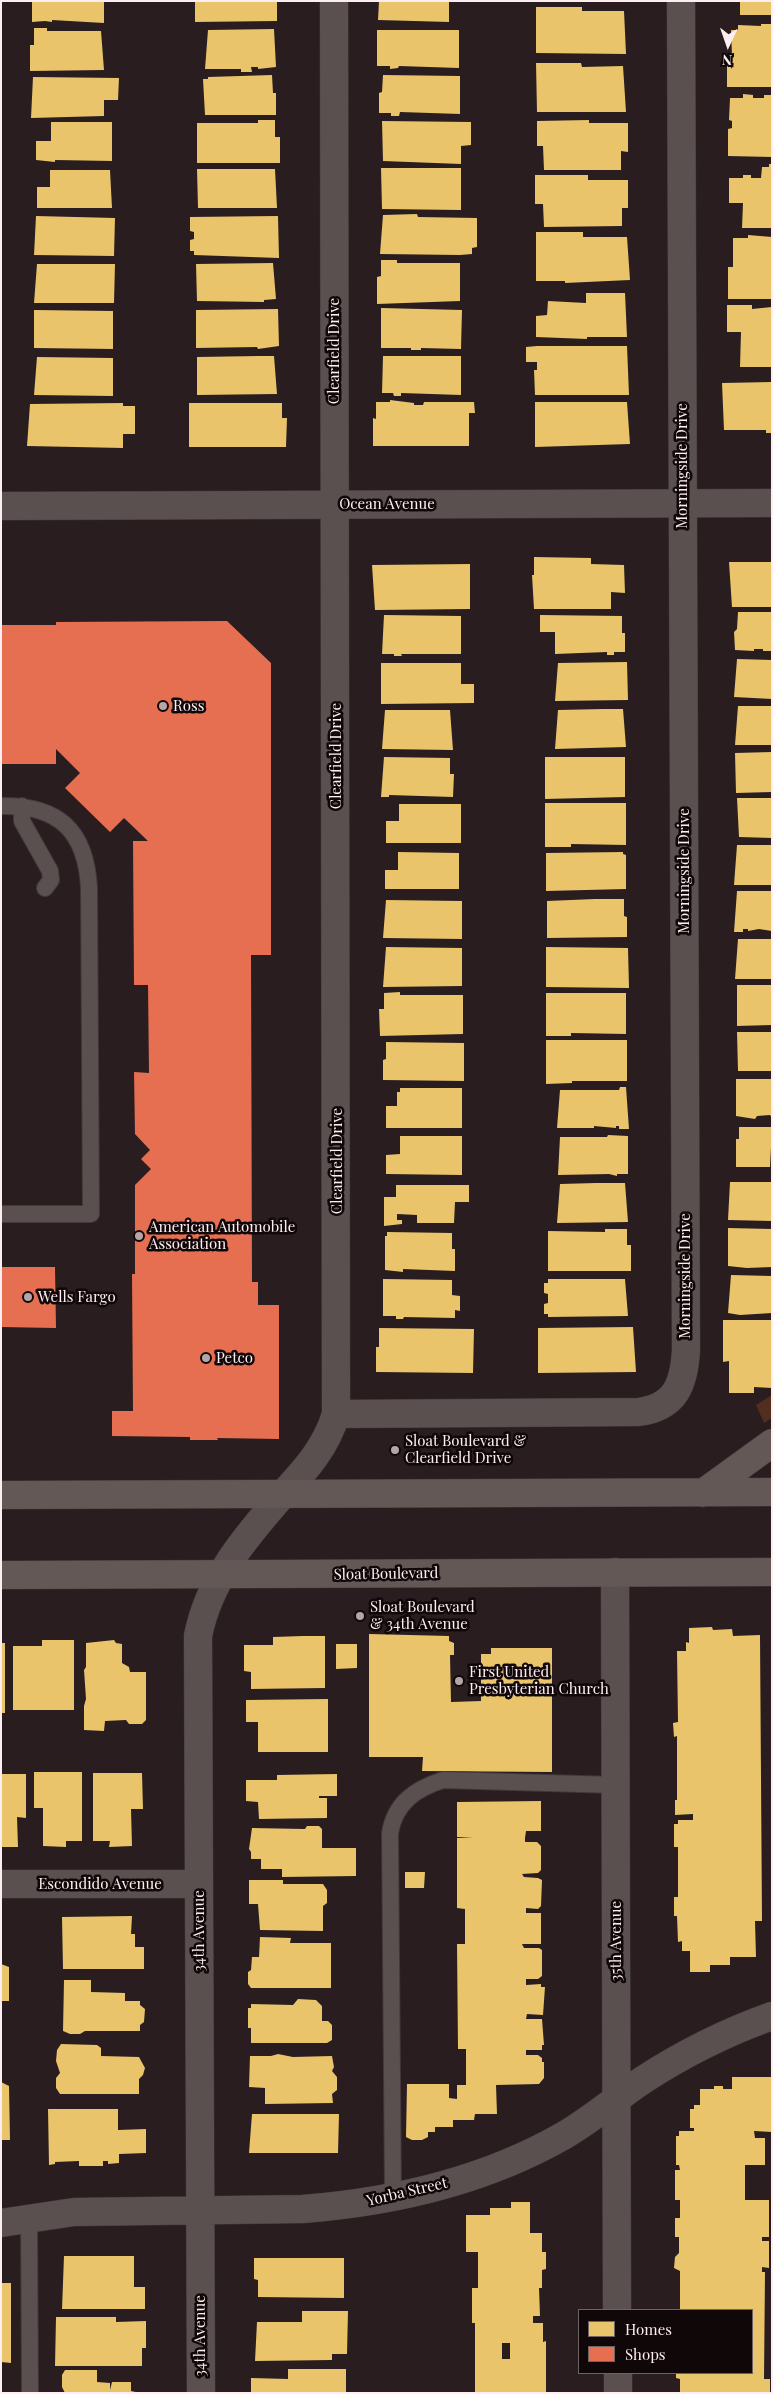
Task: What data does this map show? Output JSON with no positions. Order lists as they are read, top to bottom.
{
  "streets": {
    "main road": ["Sloat Boulevard"],
    "street": [
      "Clearfield Drive",
      "Morningside Drive",
      "Ocean Avenue",
      "Escondido Avenue",
      "34th Avenue",
      "35th Avenue",
      "Yorba Street"
    ]
  },
  "crossings": [
    ["Clearfield Drive", "Morningside Drive"],
    ["Clearfield Drive", "Ocean Avenue"],
    ["Clearfield Drive", "34th Avenue"],
    ["Morningside Drive", "Ocean Avenue"],
    ["Sloat Boulevard", "34th Avenue"],
    ["Sloat Boulevard", "35th Avenue"],
    ["Escondido Avenue", "34th Avenue"],
    ["34th Avenue", "Yorba Street"],
    ["35th Avenue", "Yorba Street"]
  ],
  "places": [
    "Ross",
    "American Automobile Association",
    "Wells Fargo",
    "Petco",
    "Sloat Boulevard & Clearfield Drive",
    "Sloat Boulevard & 34th Avenue",
    "First United Presbyterian Church"
  ],
  "legend": ["Homes", "Shops"],
  "north": "bottom"
}
